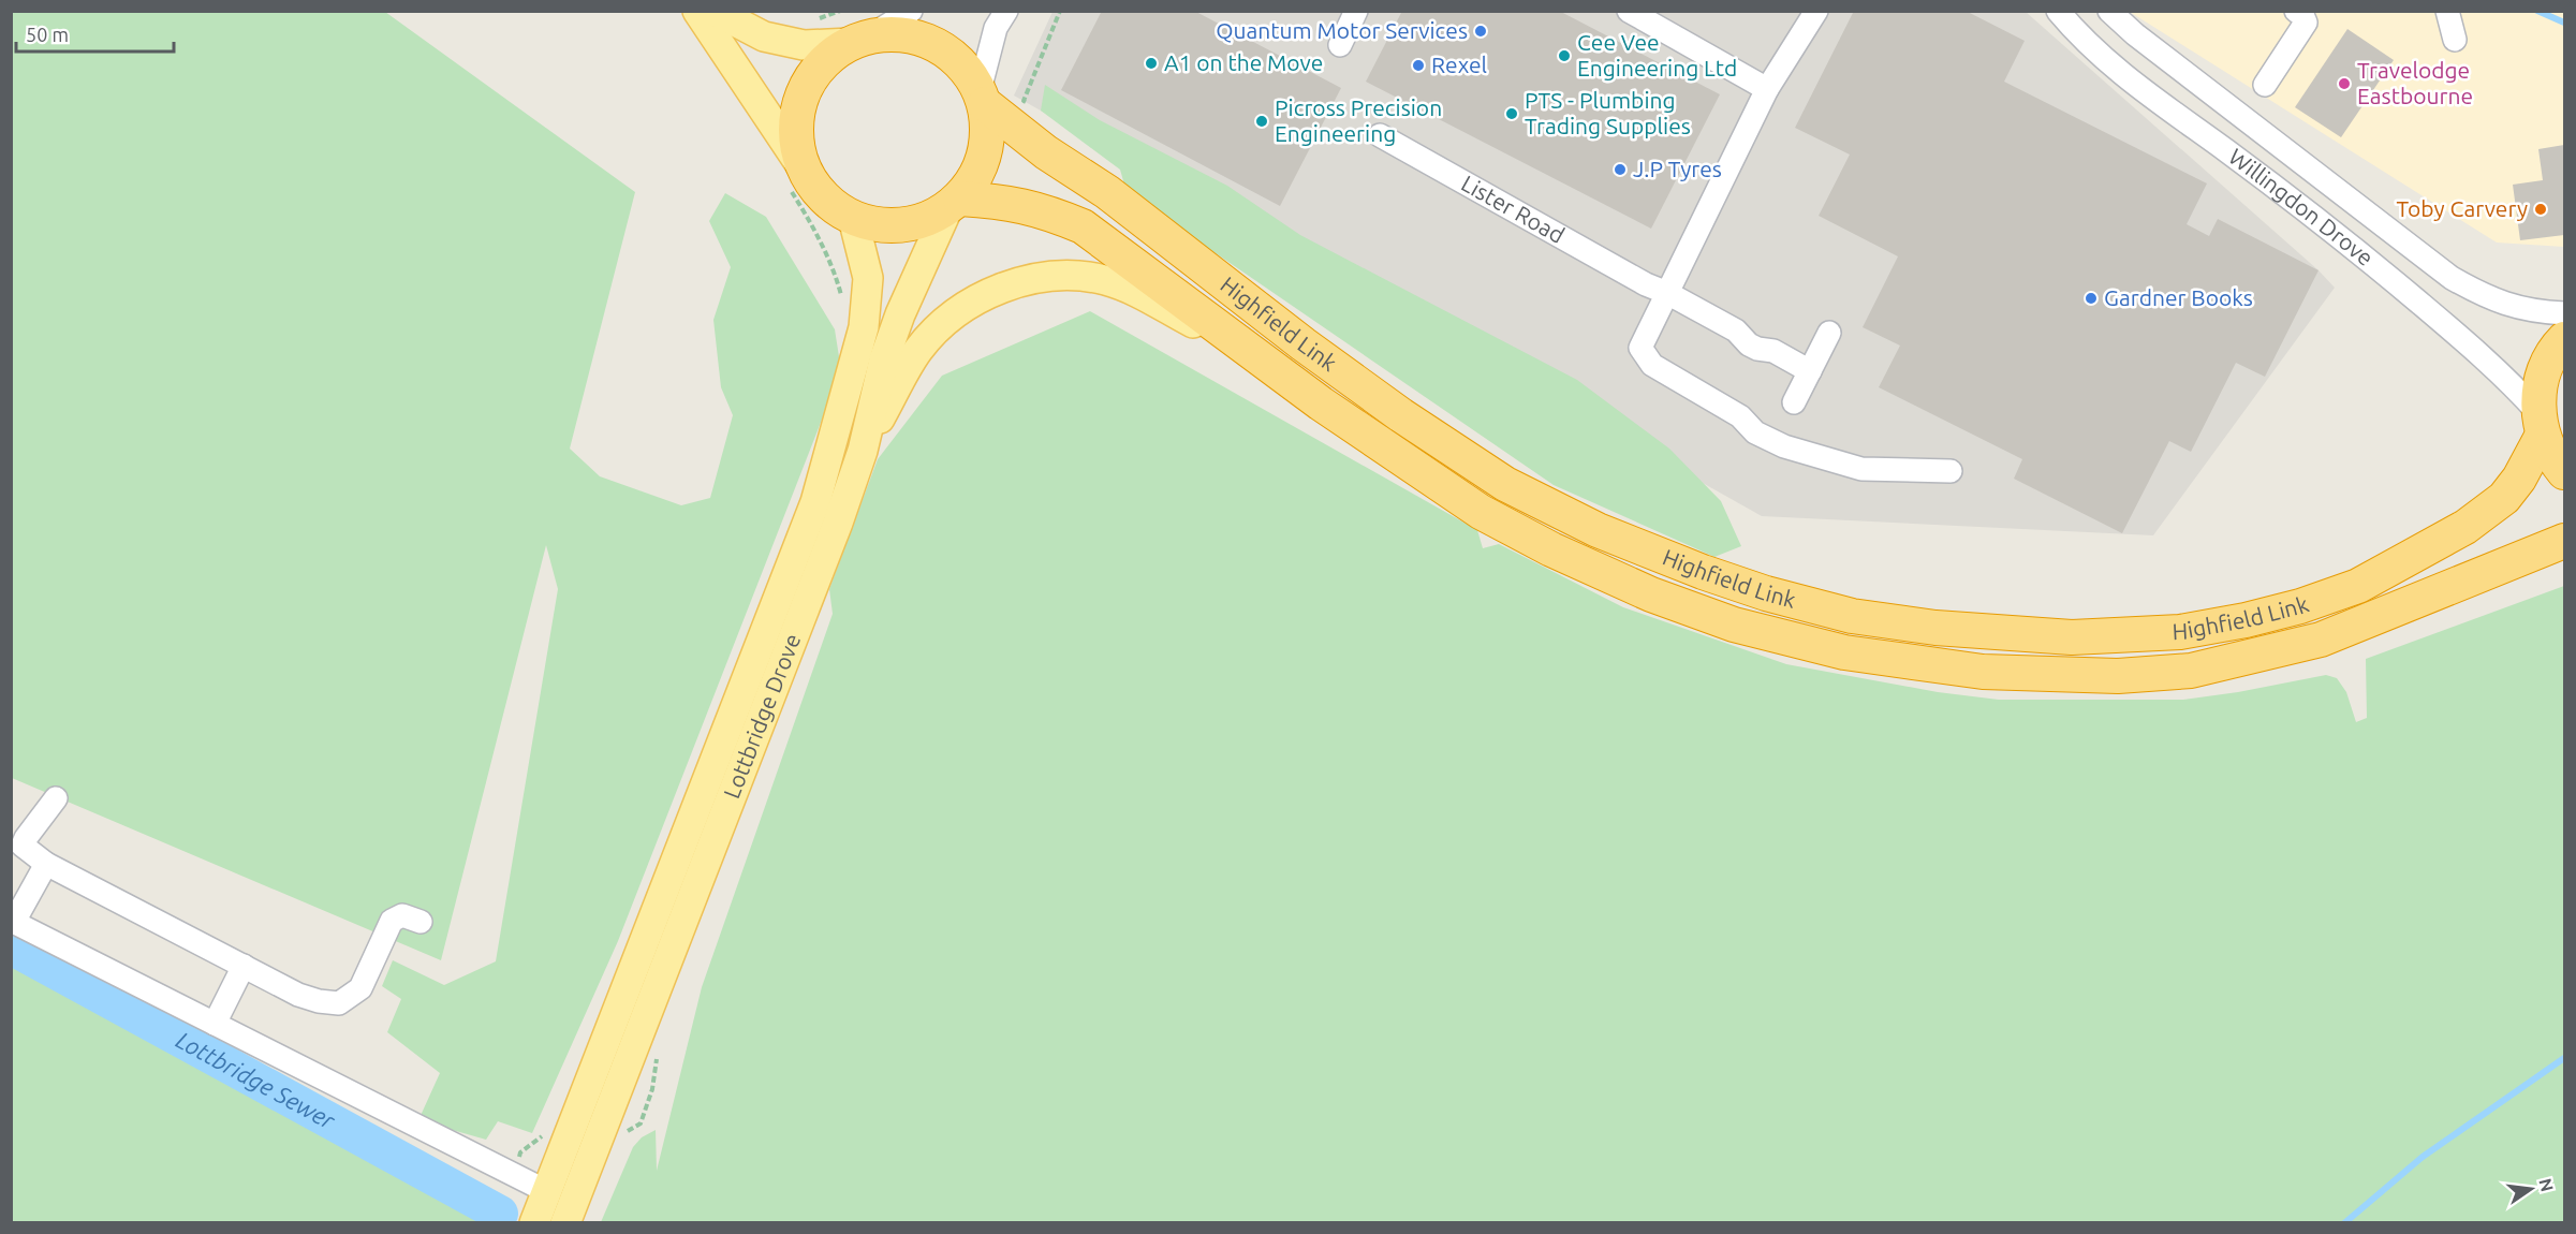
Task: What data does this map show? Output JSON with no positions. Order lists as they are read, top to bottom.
{
  "streets": {
    "highway": ["Highfield Link"],
    "main road": ["Lottbridge Drove"],
    "street": ["Willingdon Drove", "Lister Road"]
  },
  "crossings": [
    ["Willingdon Drove", "Highfield Link"],
    ["Highfield Link", "Lottbridge Drove"]
  ],
  "water": ["Lottbridge Sewer"],
  "places": [
    "Quantum Motor Services",
    "Cee Vee Engineering Ltd",
    "A1 on the Move",
    "Rexel",
    "Travelodge Eastbourne",
    "PTS - Plumbing Trading Supplies",
    "Picross Precision Engineering",
    "J.P Tyres",
    "Toby Carvery",
    "Gardner Books"
  ],
  "scale_bar": "50 m",
  "north": "right"
}
